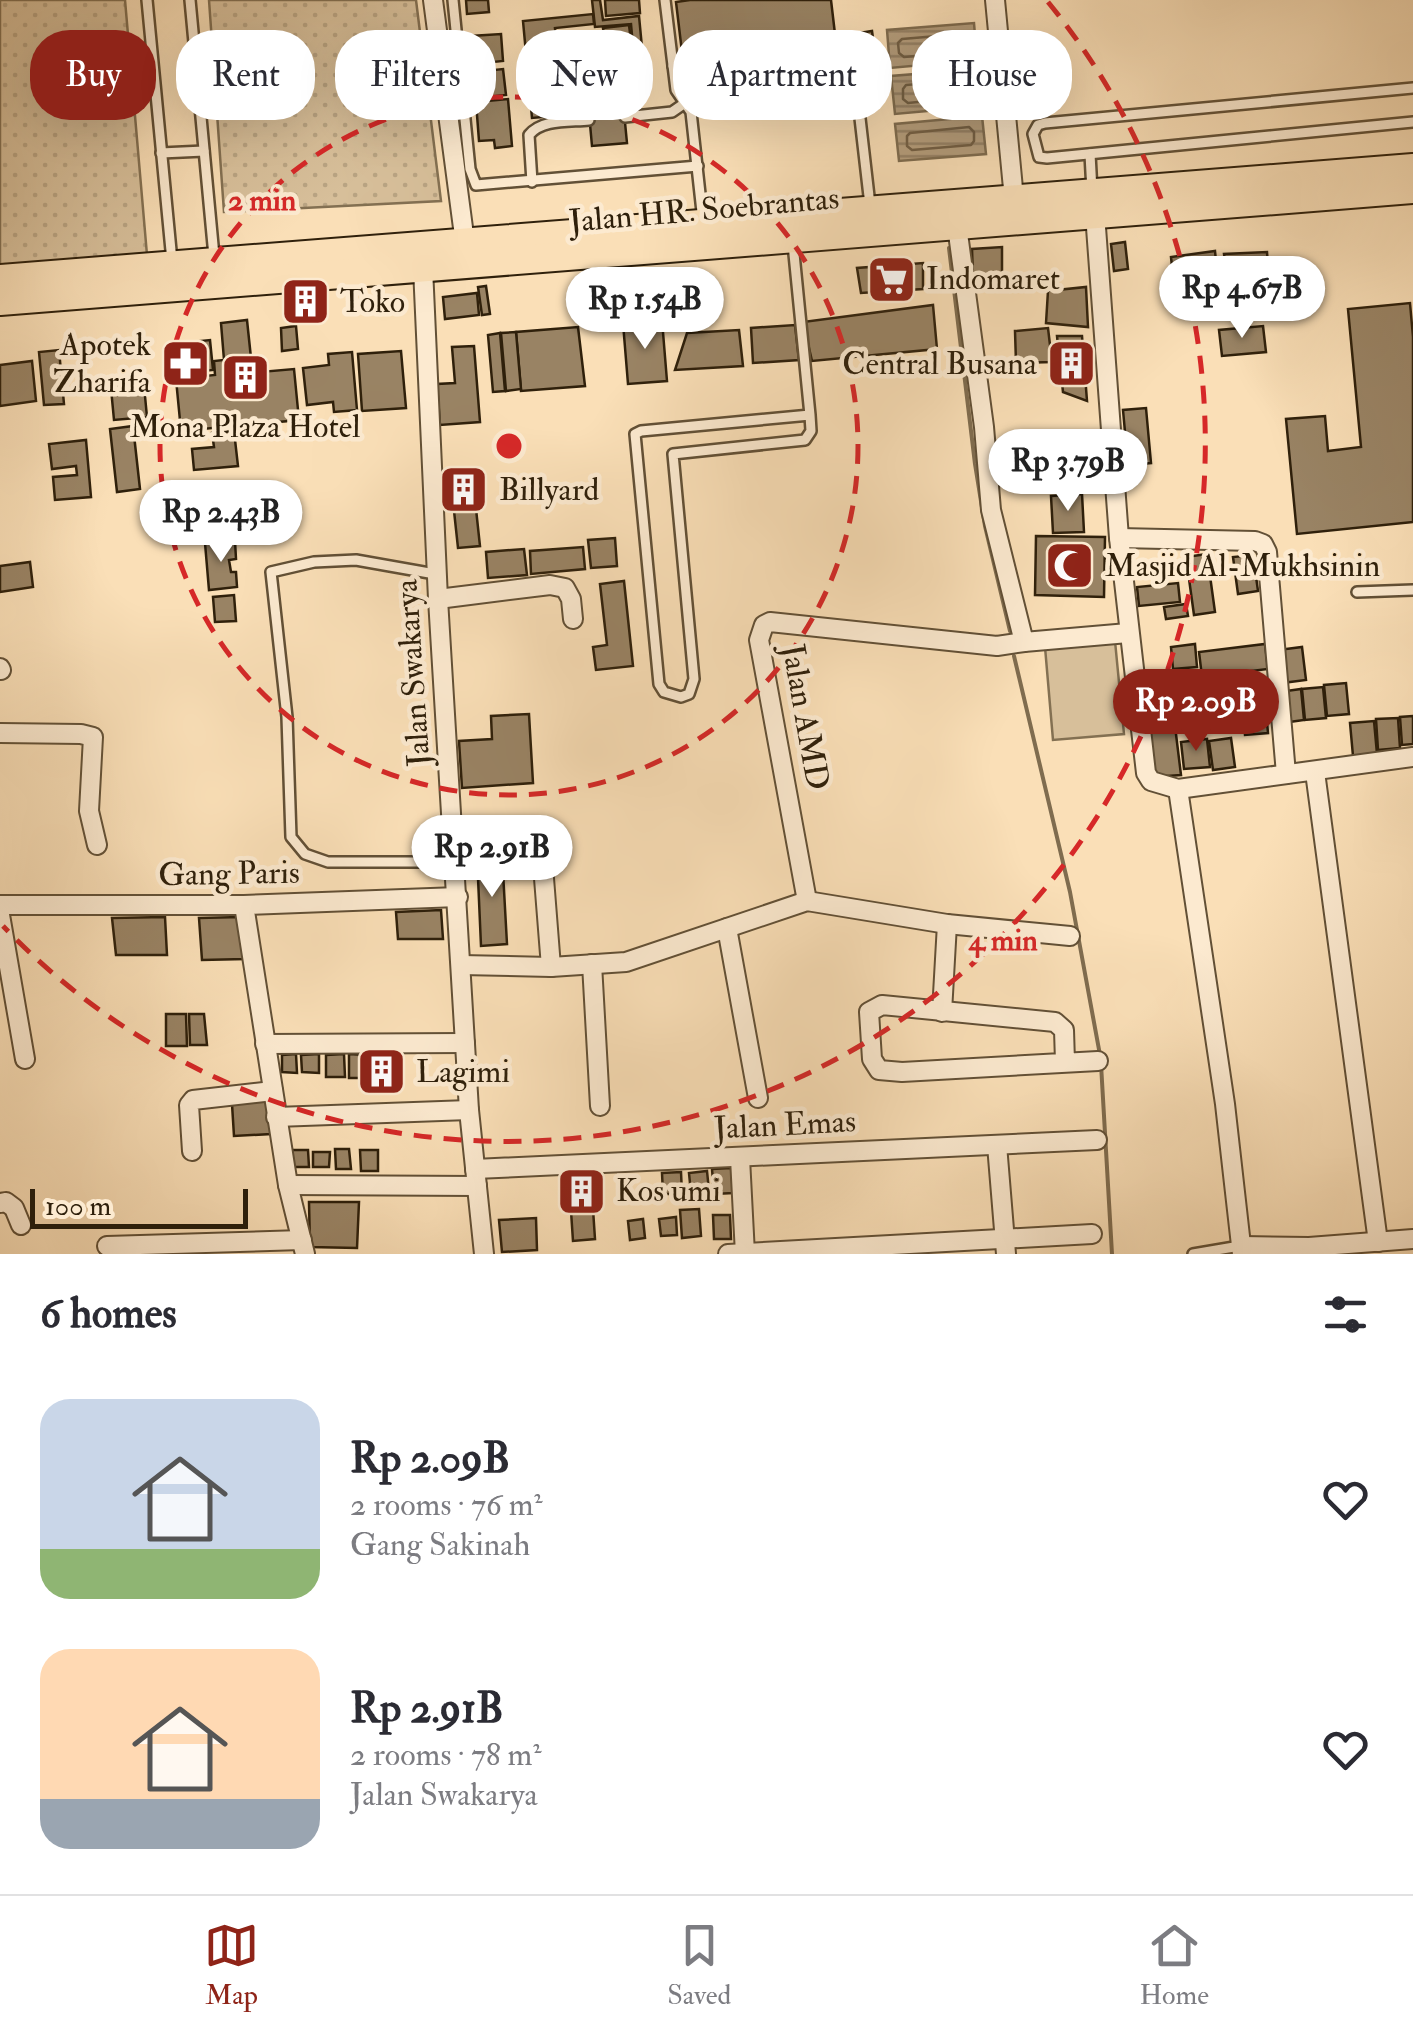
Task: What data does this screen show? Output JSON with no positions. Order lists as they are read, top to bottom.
{
  "streets": {
    "main road": ["Jalan HR. Soebrantas"],
    "street": [
      "Jalan Swakarya",
      "Jalan AMD",
      "Gang Paris",
      "Jalan Emas"
    ]
  },
  "crossings": [
    ["Jalan HR. Soebrantas", "Jalan Swakarya"],
    ["Jalan Swakarya", "Gang Paris"],
    ["Jalan Swakarya", "Jalan Emas"]
  ],
  "places": {
    "supermarket": ["Indomaret"],
    "building": [
      "Toko",
      "Central Busana",
      "Mona Plaza Hotel",
      "Billyard",
      "Lagimi",
      "Kos umi"
    ],
    "pharmacy": ["Apotek Zharifa"],
    "mosque": ["Masjid Al-Mukhsinin"]
  },
  "scale_bar": "100 m",
  "page": {
    "chip": [
      "Buy",
      "Rent",
      "Filters",
      "New",
      "Apartment",
      "House"
    ],
    "price": [
      "Rp 4.67B",
      "Rp 1.54B",
      "Rp 3.79B",
      "Rp 2.43B",
      "Rp 2.09B",
      "Rp 2.91B"
    ],
    "scale": "100 m",
    "heading": "6 homes",
    "list": [
      {
        "name": "Rp 2.09B",
        "note": "2 rooms · 76 m² · Gang Sakinah"
      },
      {
        "name": "Rp 2.91B",
        "note": "2 rooms · 78 m² · Jalan Swakarya"
      }
    ],
    "tabs": ["Map", "Saved", "Home"]
  },
  "rings": ["2 min", "4 min"]
}
